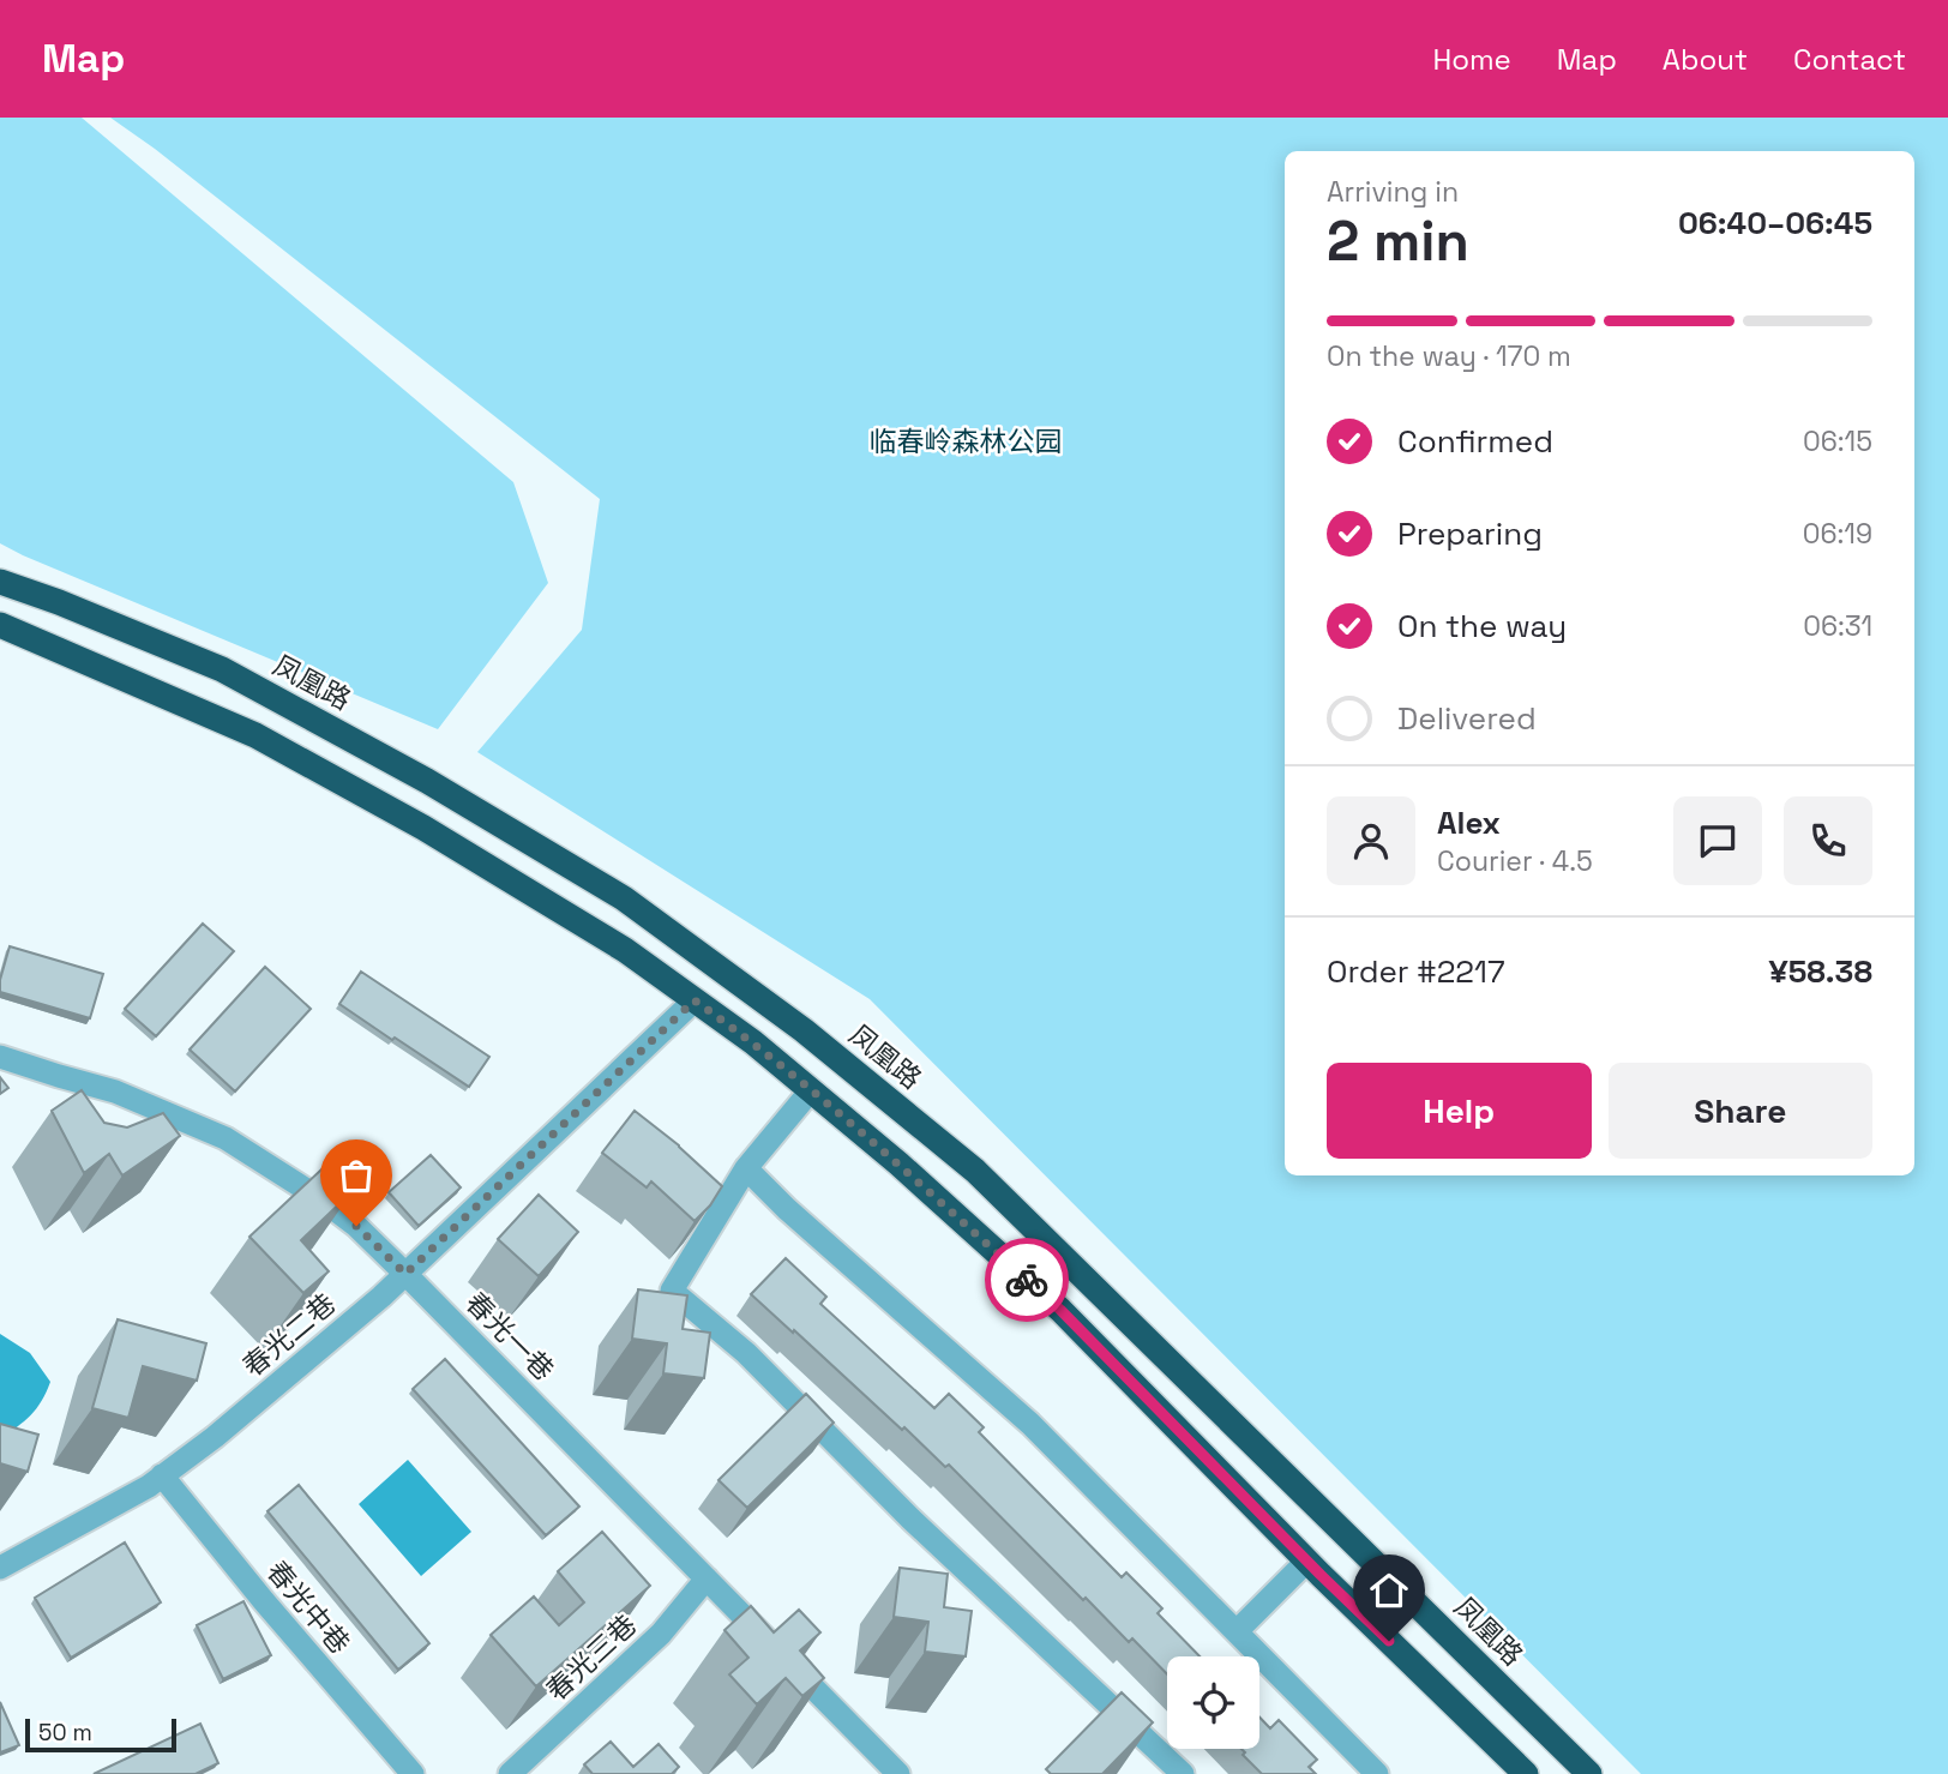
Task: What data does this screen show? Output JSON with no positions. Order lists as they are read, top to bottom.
{
  "streets": {
    "highway": ["凤凰路"],
    "street": [
      "春光二巷",
      "春光一巷",
      "春光中巷",
      "春光三巷"
    ]
  },
  "crossings": [
    ["春光二巷", "春光一巷"],
    ["春光二巷", "春光中巷"],
    ["春光一巷", "春光三巷"]
  ],
  "parks": ["临春岭森林公园"],
  "scale_bar": "50 m",
  "page": {
    "header": "Map",
    "nav": [
      "Home",
      "Map",
      "About",
      "Contact"
    ],
    "heading": ["2 min", "Arriving in", "06:40–06:45"],
    "panel": [
      "Alex",
      "Courier · 4.5",
      "Order #2217",
      "¥58.38"
    ],
    "bar": "On the way · 170 m",
    "list": [
      ["Confirmed", "06:15"],
      ["Preparing", "06:19"],
      ["On the way", "06:31"],
      "Delivered"
    ],
    "buttons": ["Help", "Share"],
    "scale": "50 m"
  }
}
